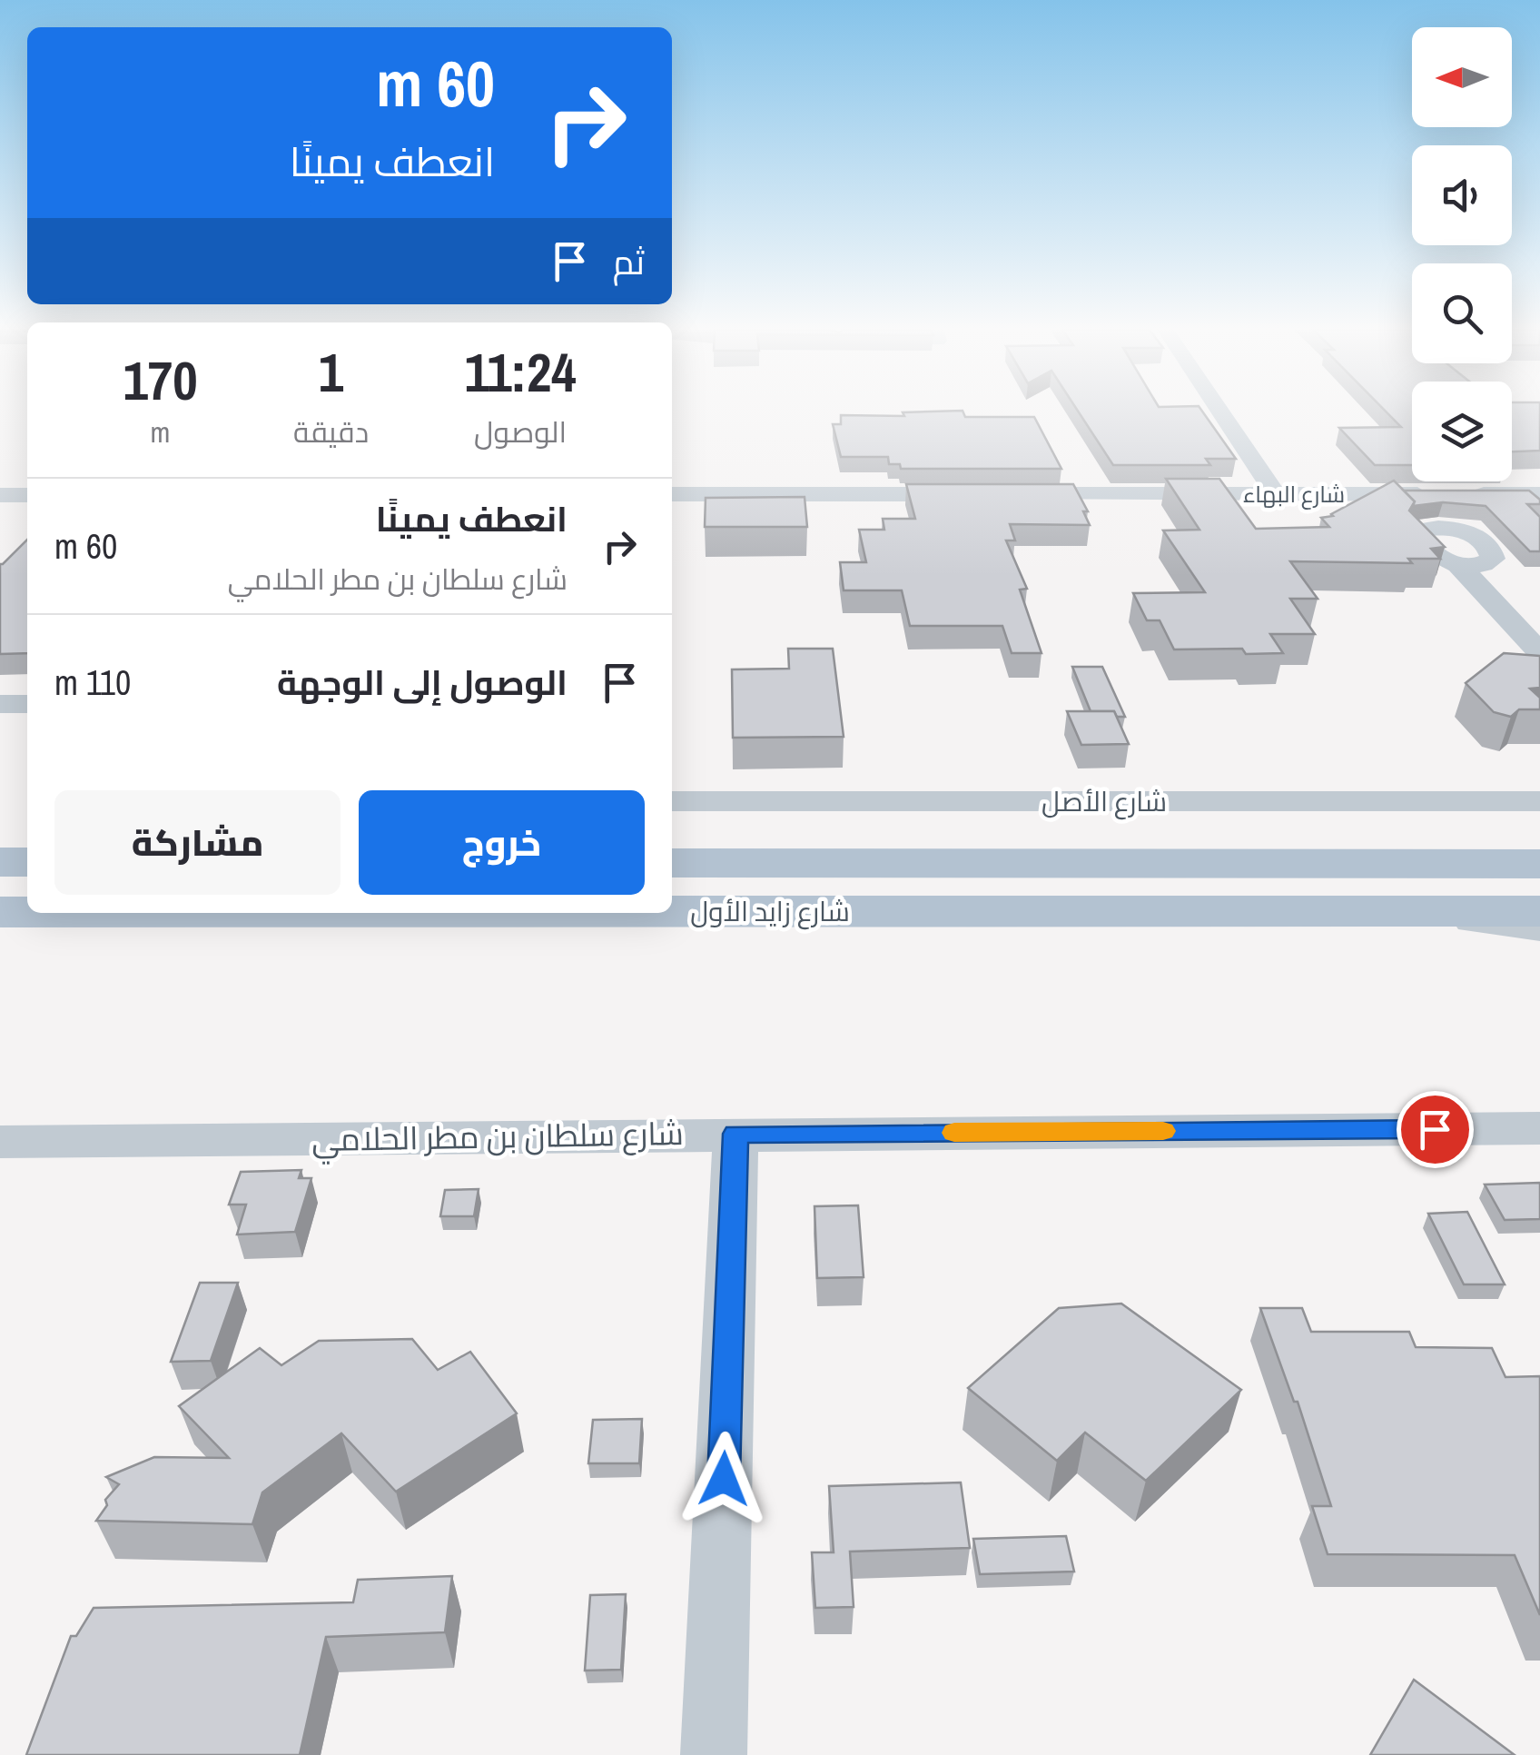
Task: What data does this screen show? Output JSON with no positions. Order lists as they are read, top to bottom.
{
  "streets": {
    "main road": ["شارع زايد الأول"],
    "street": ["شارع البهاء", "شارع الأصل", "شارع سلطان بن مطر الحلامي"]
  },
  "north": "left",
  "page": {
    "turn": ["60 m", "انعطف يمينًا"],
    "then": "ثم",
    "eta": [
      "11:24",
      "الوصول",
      "1",
      "دقيقة",
      "170",
      "m"
    ],
    "list": [
      {
        "name": "انعطف يمينًا",
        "note": "شارع سلطان بن مطر الحلامي",
        "value": "60 m"
      },
      {
        "name": "الوصول إلى الوجهة",
        "value": "110 m"
      }
    ],
    "buttons": ["خروج", "مشاركة"]
  }
}
